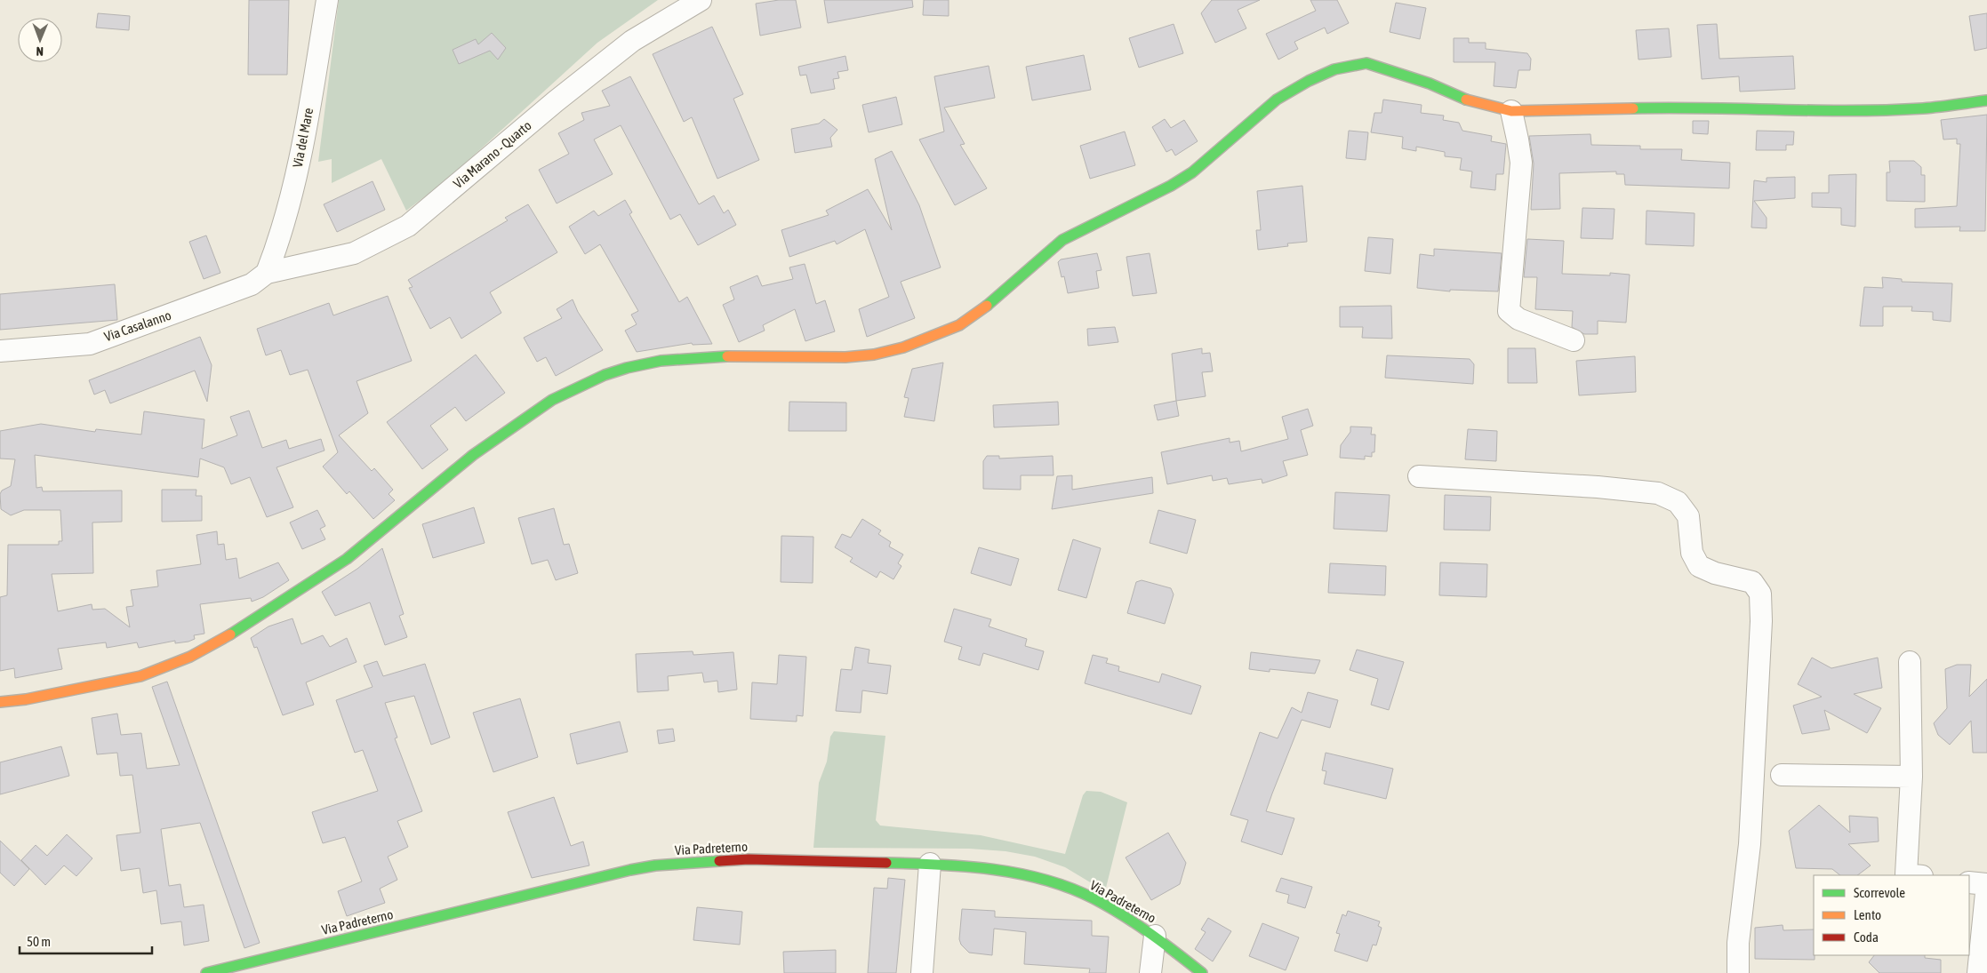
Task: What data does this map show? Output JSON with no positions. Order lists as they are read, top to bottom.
{
  "streets": {
    "street": [
      "Via del Mare",
      "Via Marano - Quarto",
      "Via Casalanno",
      "Via Padreterno"
    ]
  },
  "crossings": [
    ["Via del Mare", "Via Marano - Quarto"],
    ["Via del Mare", "Via Casalanno"],
    ["Via Marano - Quarto", "Via Casalanno"]
  ],
  "legend": ["Scorrevole", "Lento", "Coda"],
  "scale_bar": "50 m",
  "north": "bottom"
}
